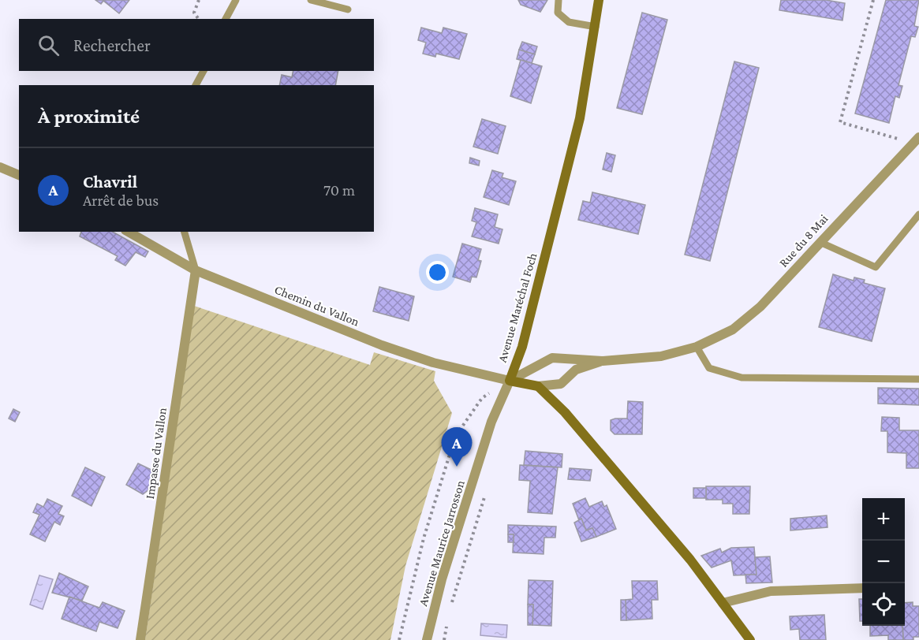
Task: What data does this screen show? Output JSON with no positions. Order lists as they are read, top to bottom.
{
  "streets": {
    "main road": ["Avenue Maréchal Foch"],
    "street": [
      "Rue du 8 Mai",
      "Chemin du Vallon",
      "Impasse du Vallon",
      "Avenue Maurice Jarrosson"
    ]
  },
  "crossings": [
    ["Rue du 8 Mai", "Chemin du Vallon"],
    ["Rue du 8 Mai", "Avenue Maréchal Foch"],
    ["Rue du 8 Mai", "Avenue Maurice Jarrosson"],
    ["Chemin du Vallon", "Avenue Maréchal Foch"],
    ["Chemin du Vallon", "Impasse du Vallon"],
    ["Chemin du Vallon", "Avenue Maurice Jarrosson"],
    ["Avenue Maréchal Foch", "Avenue Maurice Jarrosson"]
  ],
  "page": {
    "search": "Rechercher",
    "heading": "À proximité",
    "list": [
      {
        "mark": "A",
        "name": "Chavril",
        "note": "Arrêt de bus",
        "value": "70 m"
      }
    ],
    "pins": "A",
    "map_buttons": ["+", "−"]
  }
}
